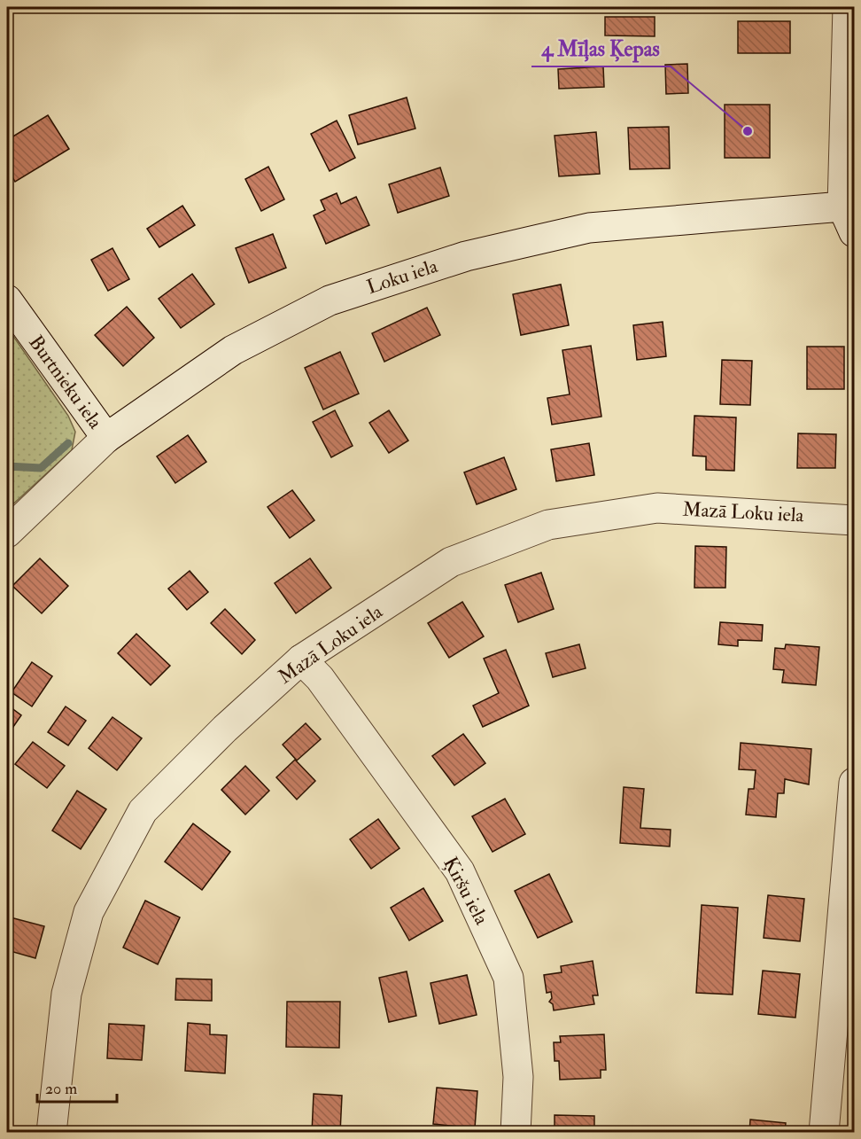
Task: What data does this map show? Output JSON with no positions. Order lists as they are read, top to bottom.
{
  "streets": {
    "street": [
      "Loku iela",
      "Burtnieku iela",
      "Mazā Loku iela",
      "Ķiršu iela"
    ]
  },
  "crossings": [
    ["Loku iela", "Burtnieku iela"],
    ["Mazā Loku iela", "Ķiršu iela"]
  ],
  "places": ["4 Mīļas Ķepas"],
  "scale_bar": "20 m"
}
